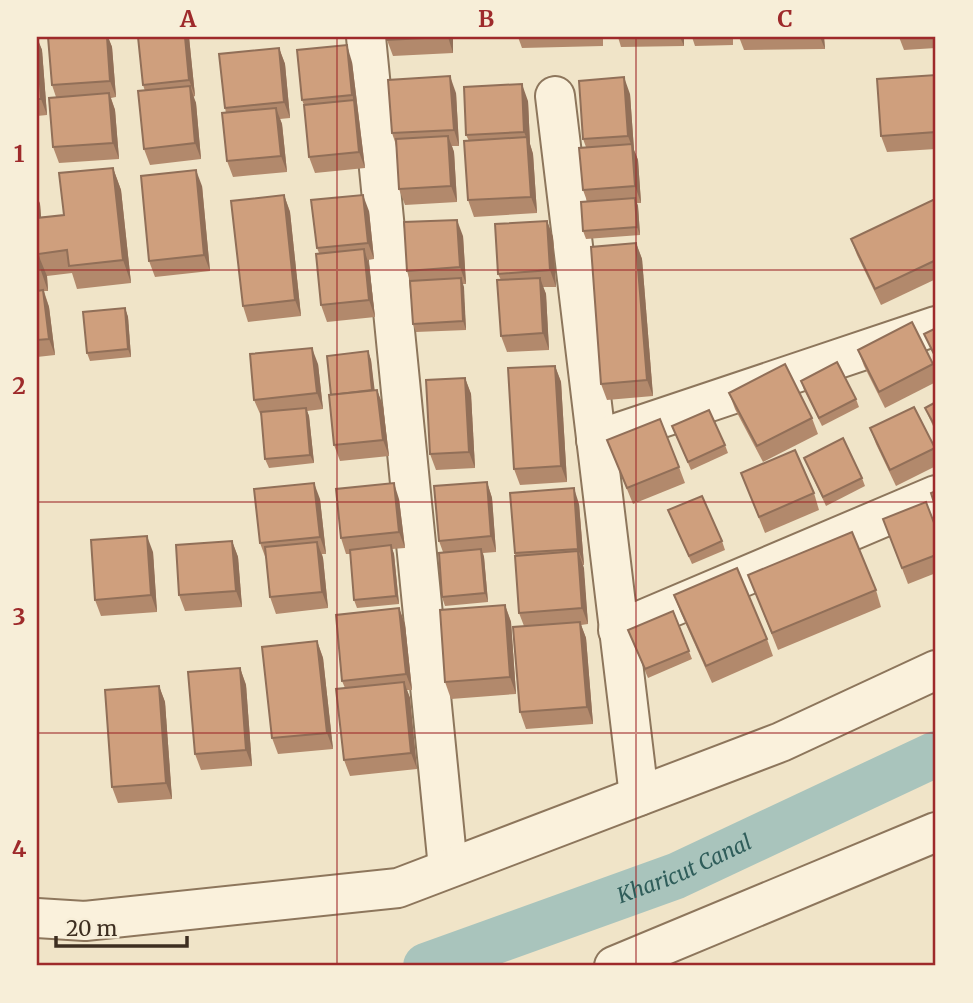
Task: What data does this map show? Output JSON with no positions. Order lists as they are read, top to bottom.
{
  "water": ["Kharicut Canal"],
  "scale_bar": "20 m",
  "grid": {
    "columns": ["A", "B", "C"],
    "rows": [
      "1",
      "2",
      "3",
      "4"
    ]
  }
}
